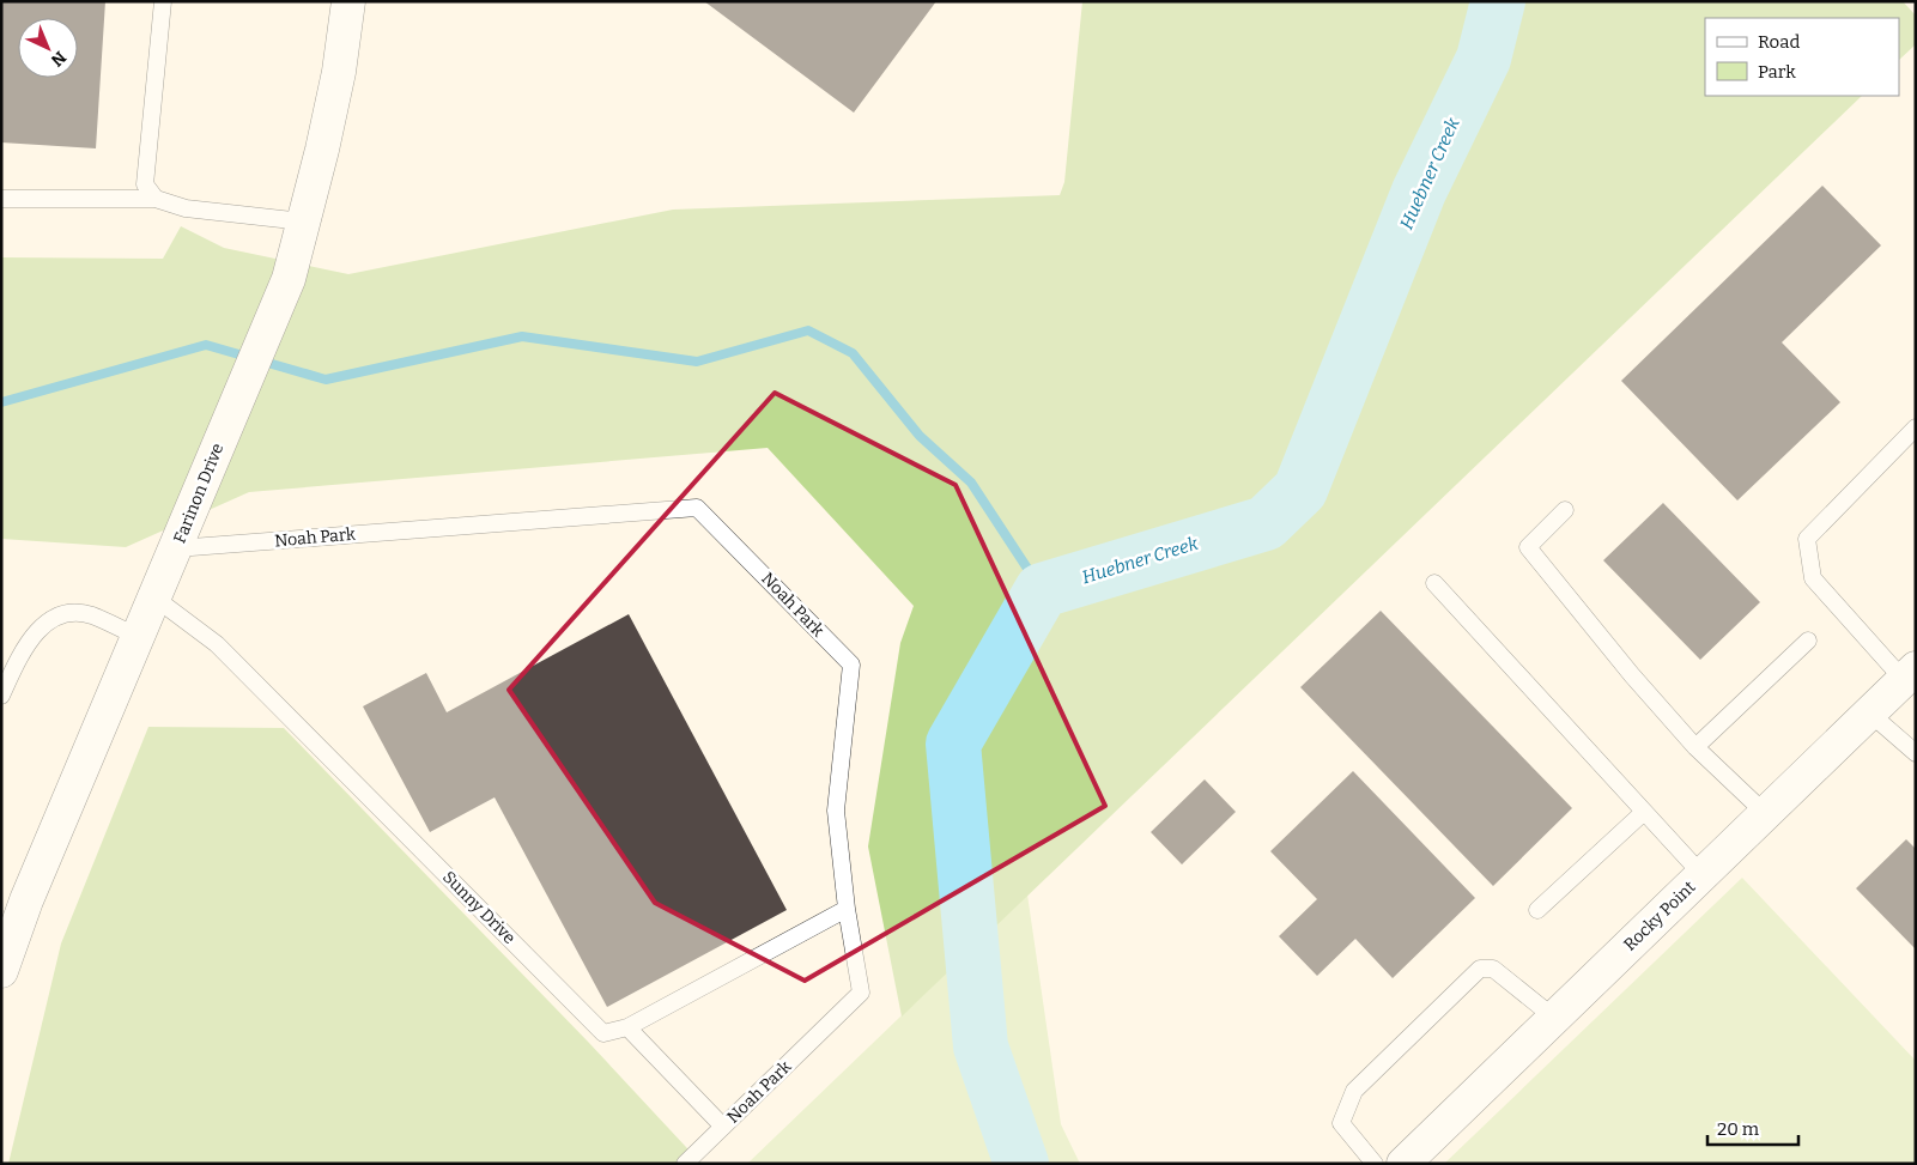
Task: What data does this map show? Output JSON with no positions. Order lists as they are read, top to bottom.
{
  "streets": {
    "street": ["Farinon Drive", "Rocky Point"],
    "lane": ["Noah Park", "Sunny Drive"]
  },
  "crossings": [
    ["Farinon Drive", "Noah Park"],
    ["Farinon Drive", "Sunny Drive"],
    ["Noah Park", "Sunny Drive"]
  ],
  "water": ["Huebner Creek"],
  "legend": ["Road", "Park"],
  "scale_bar": "20 m",
  "north": "bottom right"
}
